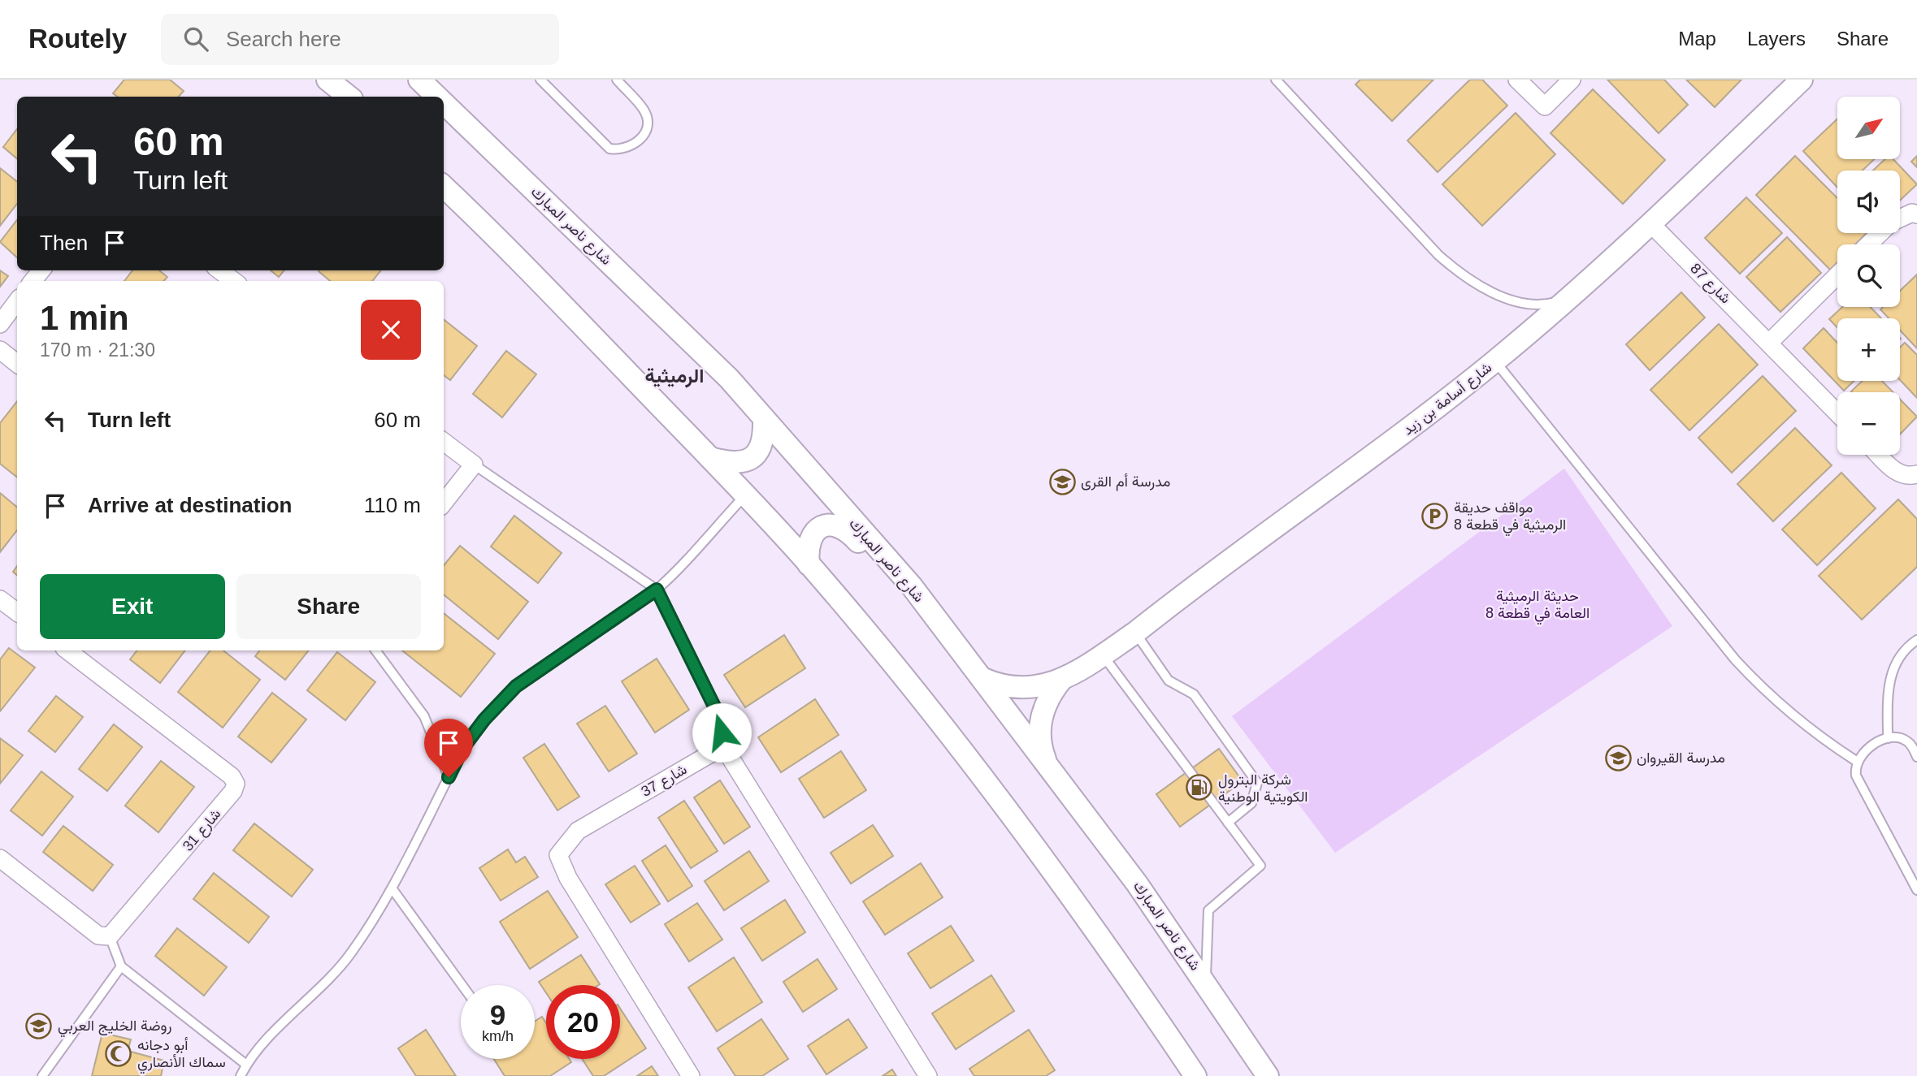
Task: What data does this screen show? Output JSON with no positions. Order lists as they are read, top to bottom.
{
  "streets": {
    "street": [
      "شارع ناصر المبارك",
      "شارع 87",
      "شارع أسامة بن زيد",
      "شارع 37",
      "شارع 31"
    ]
  },
  "crossings": [
    ["شارع ناصر المبارك", "شارع أسامة بن زيد"],
    ["شارع 87", "شارع أسامة بن زيد"]
  ],
  "districts": ["الرميثية"],
  "parks": ["حديثة الرميثية العامة في قطعة 8"],
  "places": {
    "school or university": ["مدرسة أم القرى", "مدرسة القيروان", "روضة الخليج العربي"],
    "parking": ["مواقف حديقة الرميثية في قطعة 8"],
    "fuel station": ["شركة البترول الكويتية الوطنية"],
    "mosque": ["أبو دجانه سماك الأنصاري"]
  },
  "north": "top right",
  "page": {
    "header": "Routely",
    "search": "Search here",
    "nav": ["Map", "Layers", "Share"],
    "map_buttons": ["+", "−"],
    "turn": ["60 m", "Turn left"],
    "then": "Then",
    "heading": ["1 min", "170 m · 21:30"],
    "list": [
      {
        "name": "Turn left",
        "value": "60 m"
      },
      {
        "name": "Arrive at destination",
        "value": "110 m"
      }
    ],
    "buttons": ["Exit", "Share"],
    "speed": "9 km/h",
    "limit": "20"
  }
}
